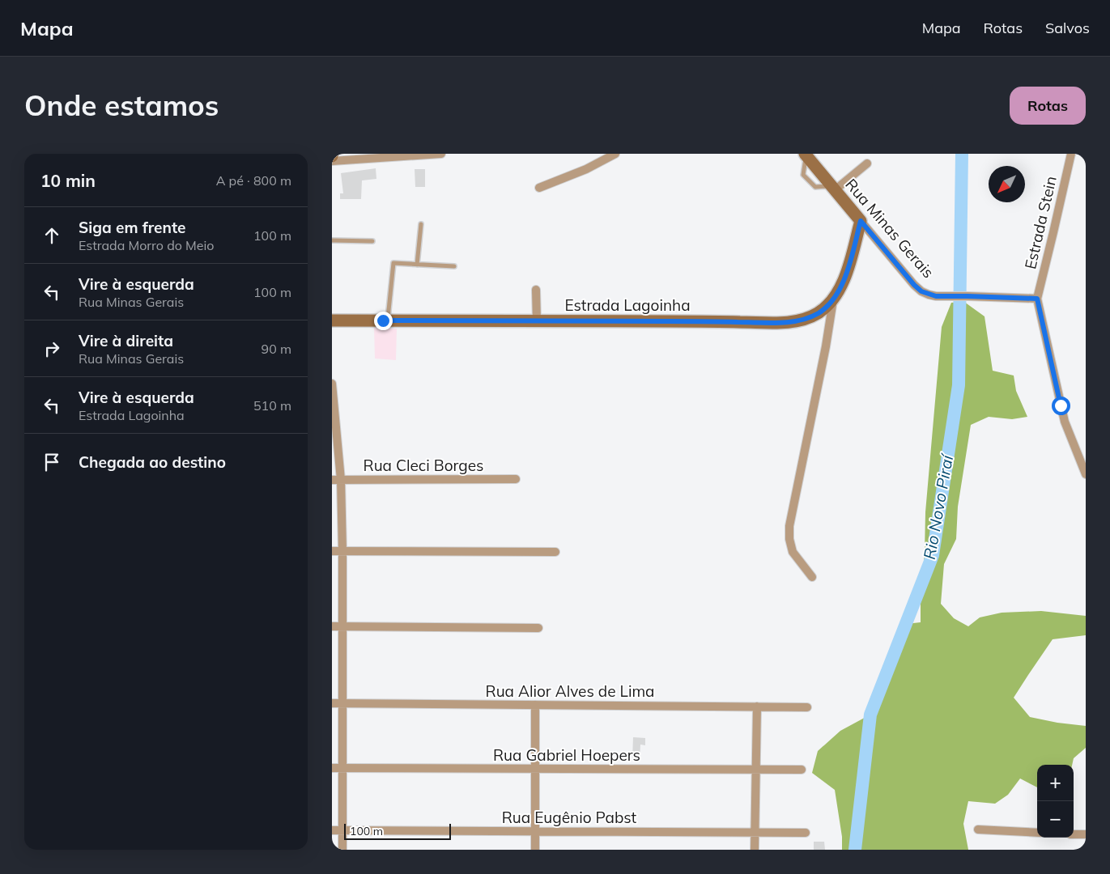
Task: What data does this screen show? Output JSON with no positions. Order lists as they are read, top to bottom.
{
  "streets": {
    "main road": ["Rua Minas Gerais", "Estrada Lagoinha"],
    "street": [
      "Estrada Stein",
      "Rua Cleci Borges",
      "Rua Alior Alves de Lima",
      "Rua Gabriel Hoepers",
      "Rua Eugênio Pabst"
    ]
  },
  "crossings": [
    ["Estrada Stein", "Rua Minas Gerais"],
    ["Rua Minas Gerais", "Estrada Lagoinha"]
  ],
  "water": ["Rio Novo Piraí"],
  "scale_bar": "100 m",
  "north": "bottom left",
  "page": {
    "header": "Mapa",
    "nav": ["Mapa", "Rotas", "Salvos"],
    "buttons": "Rotas",
    "title": "Onde estamos",
    "heading": ["10 min", "A pé · 800 m"],
    "list": [
      ["Siga em frente", "Estrada Morro do Meio", "100 m"],
      ["Vire à esquerda", "Rua Minas Gerais", "100 m"],
      ["Vire à direita", "Rua Minas Gerais", "90 m"],
      ["Vire à esquerda", "Estrada Lagoinha", "510 m"],
      "Chegada ao destino"
    ],
    "map_buttons": ["+", "−"],
    "scale": "100 m"
  }
}
